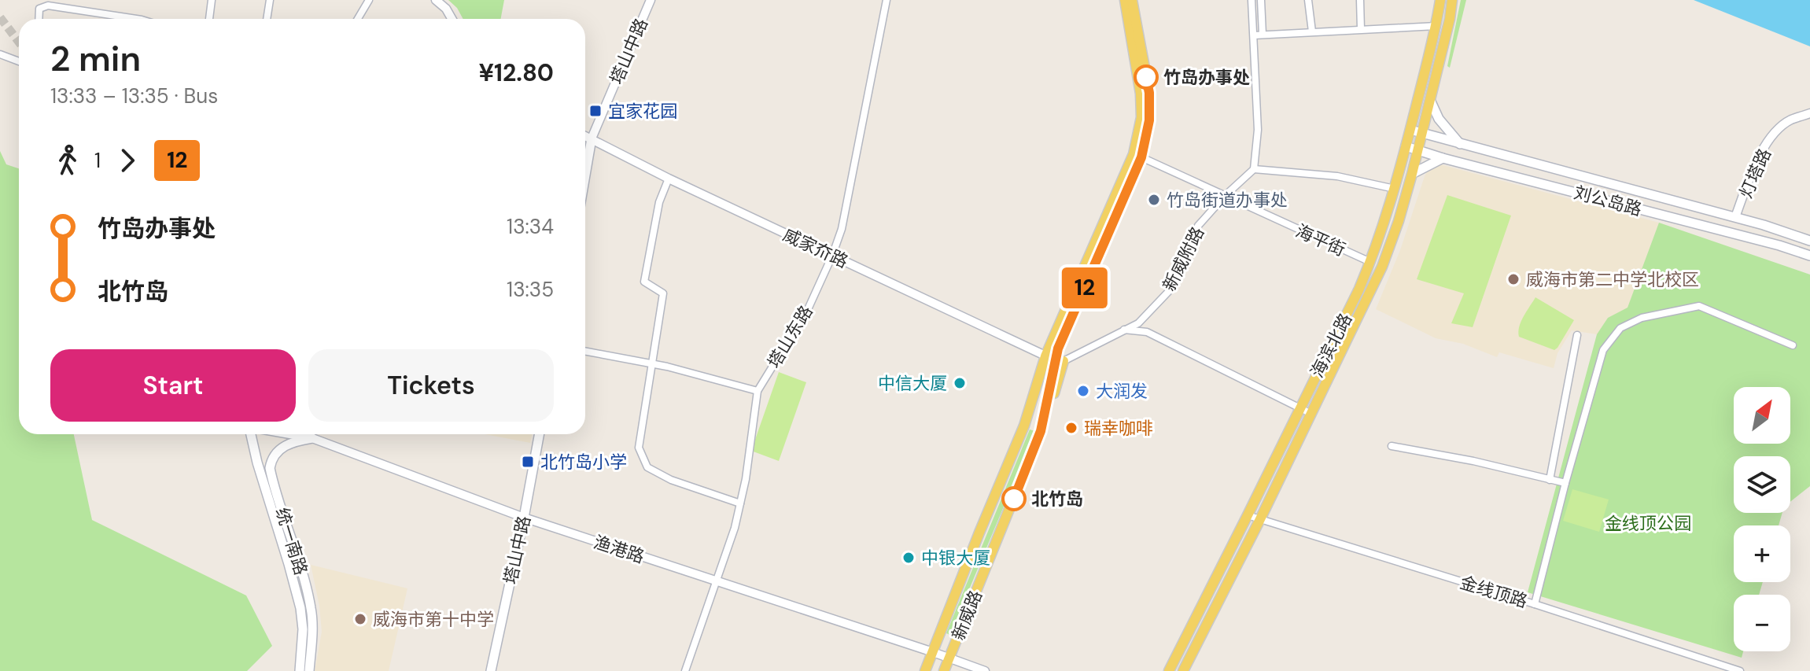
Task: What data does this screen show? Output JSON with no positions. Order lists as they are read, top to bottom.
{
  "streets": {
    "main road": [
      "塔山中路",
      "刘公岛路",
      "海滨北路",
      "统一南路",
      "新威路"
    ],
    "street": [
      "灯塔路",
      "海平街",
      "威家夼路",
      "新威附路",
      "塔山东路",
      "渔港路",
      "金线顶路"
    ]
  },
  "crossings": [
    ["塔山中路", "威家夼路"],
    ["塔山中路", "渔港路"],
    ["灯塔路", "刘公岛路"],
    ["刘公岛路", "海滨北路"],
    ["海平街", "新威附路"],
    ["海平街", "海滨北路"],
    ["海平街", "新威路"],
    ["威家夼路", "新威附路"],
    ["威家夼路", "塔山东路"],
    ["威家夼路", "新威路"],
    ["新威附路", "新威路"],
    ["塔山东路", "渔港路"],
    ["海滨北路", "金线顶路"],
    ["统一南路", "渔港路"],
    ["渔港路", "新威路"]
  ],
  "parks": ["金线顶公园"],
  "places": {
    "other": [
      "竹岛办事处",
      "竹岛街道办事处",
      "威海市第二中学北校区",
      "中信大厦",
      "大润发",
      "瑞幸咖啡",
      "北竹岛",
      "中银大厦",
      "威海市第十中学"
    ],
    "transit": ["宜家花园", "北竹岛小学"]
  },
  "lines": ["bus line 12"],
  "north": "top right",
  "page": {
    "on_map": "12",
    "heading": ["2 min", "13:33 – 13:35 · Bus", "¥12.80"],
    "legs": ["1", "12"],
    "list": [
      {
        "name": "竹岛办事处",
        "value": "13:34"
      },
      {
        "name": "北竹岛",
        "value": "13:35"
      }
    ],
    "buttons": ["Start", "Tickets"],
    "map_buttons": ["+", "−"]
  }
}
